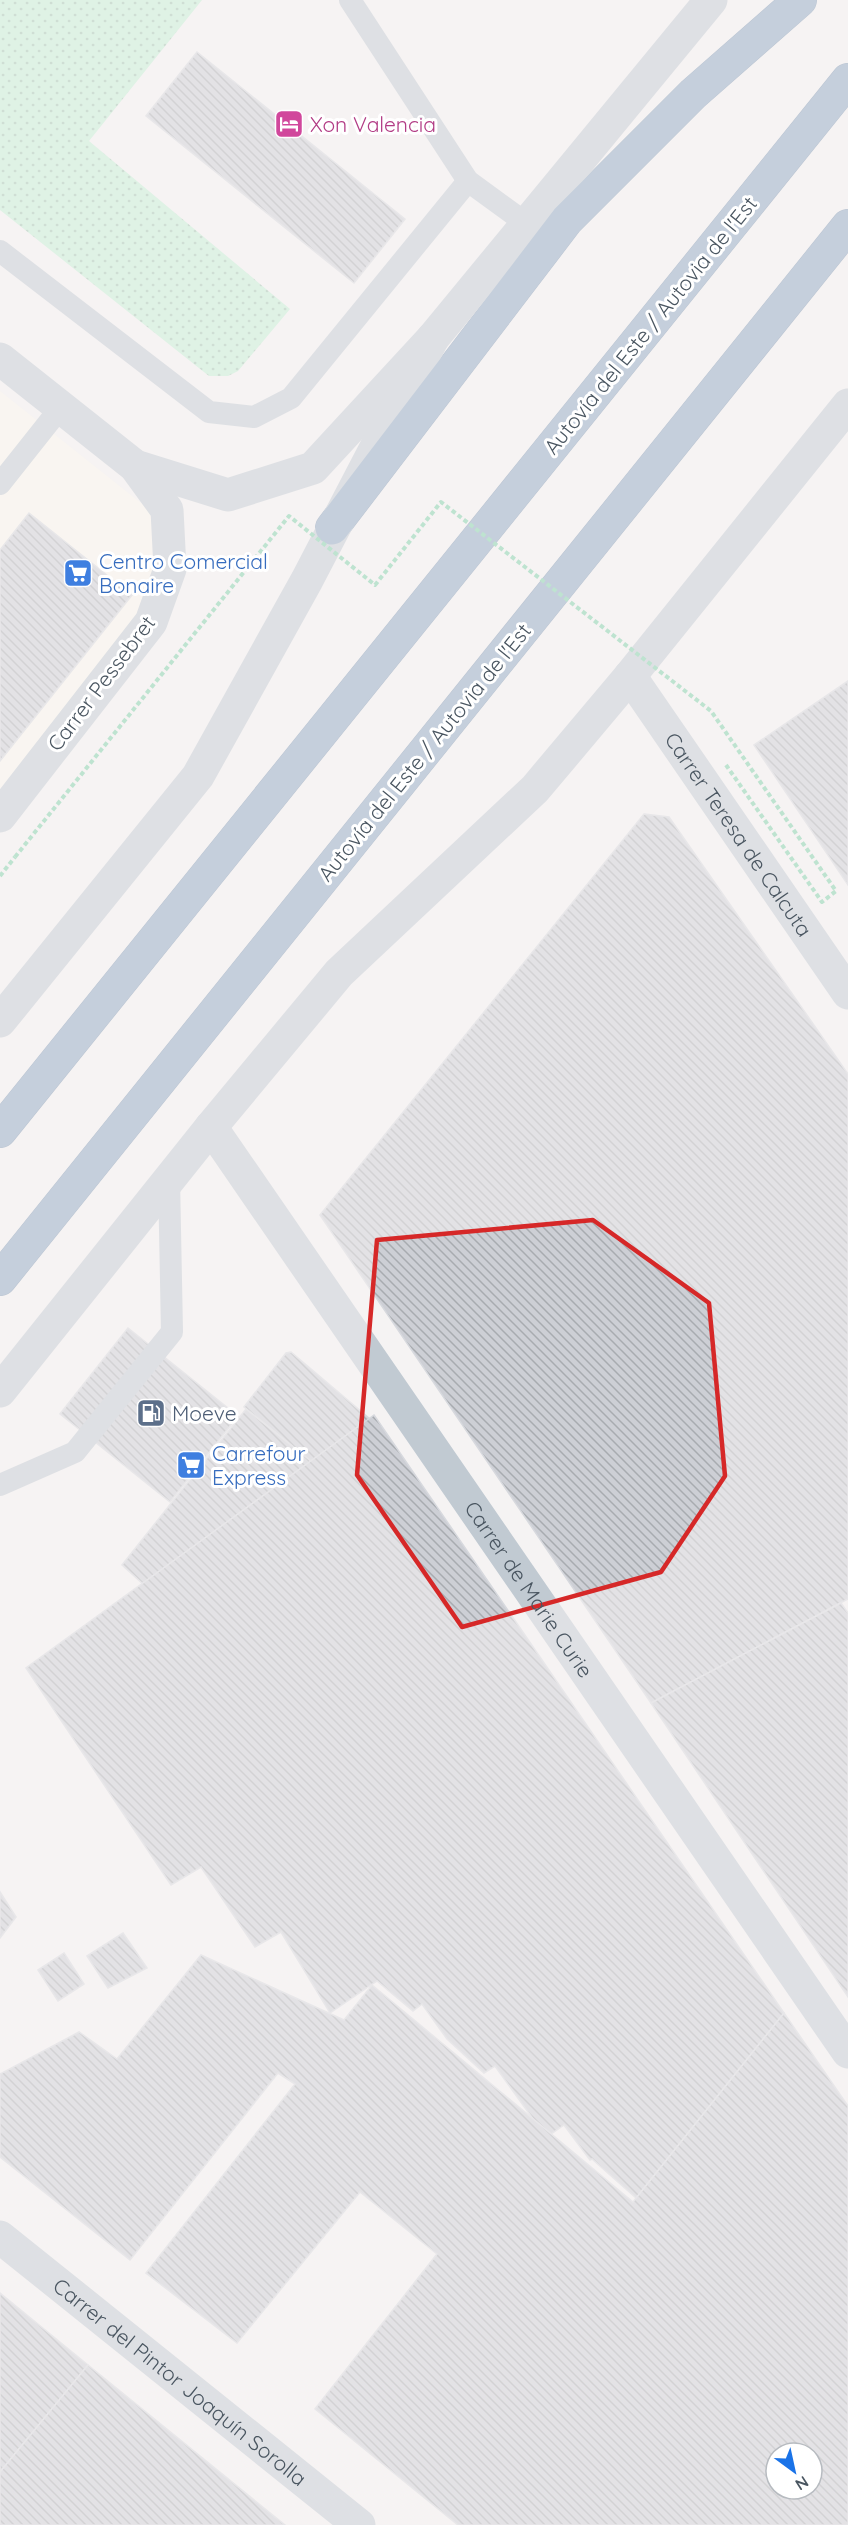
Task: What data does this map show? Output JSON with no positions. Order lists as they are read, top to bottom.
{
  "streets": {
    "highway": ["Autovía del Este / Autovia de l'Est"],
    "street": [
      "Carrer Pessebret",
      "Carrer Teresa de Calcuta",
      "Carrer de Marie Curie",
      "Carrer del Pintor Joaquín Sorolla"
    ]
  },
  "places": {
    "hotel": ["Xon Valencia"],
    "supermarket": ["Centro Comercial Bonaire", "Carrefour Express"],
    "fuel station": ["Moeve"]
  },
  "north": "bottom right"
}
